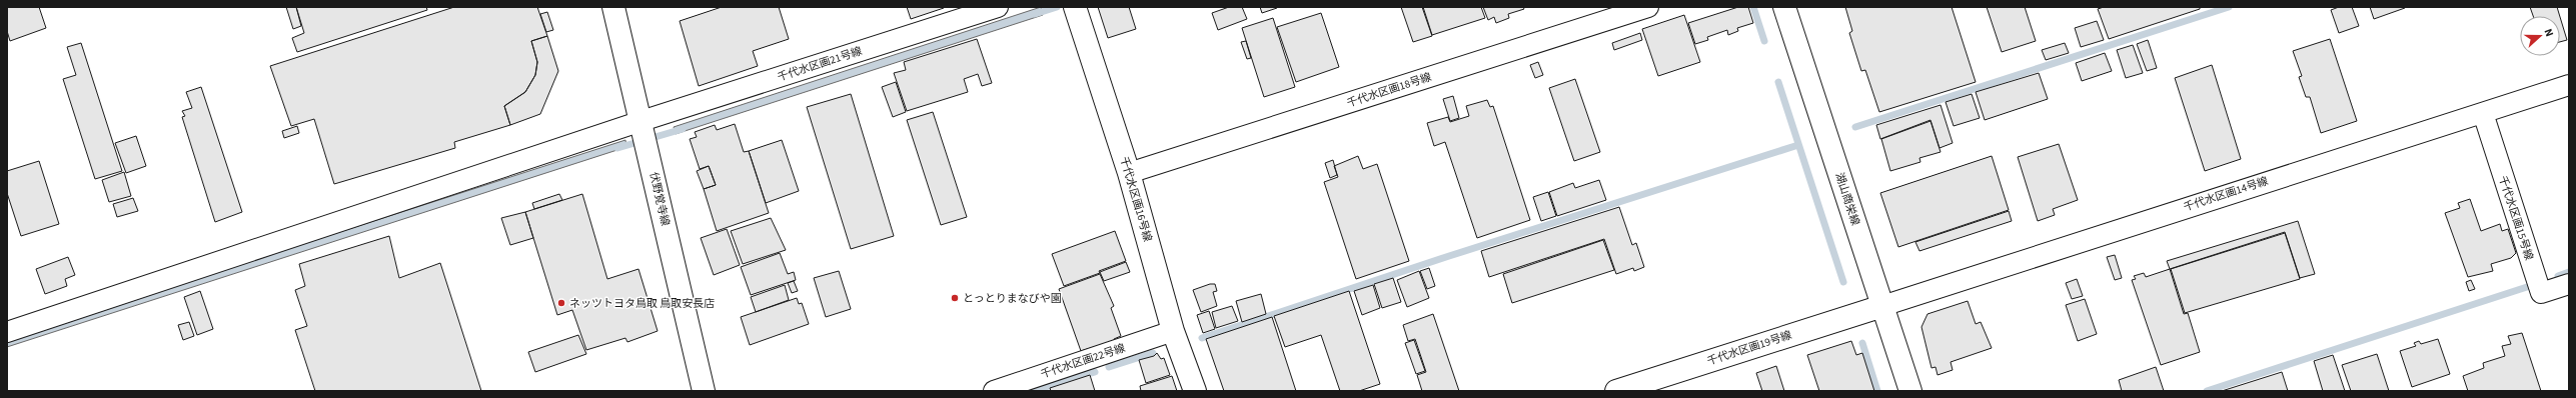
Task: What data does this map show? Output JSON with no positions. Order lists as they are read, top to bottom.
{
  "streets": {
    "street": [
      "千代水区画21号線",
      "千代水区画18号線",
      "千代水区画14号線",
      "伏野覚寺線",
      "千代水区画16号線",
      "湖山商栄線",
      "千代水区画15号線",
      "千代水区画19号線",
      "千代水区画22号線"
    ]
  },
  "crossings": [
    ["千代水区画21号線", "伏野覚寺線"],
    ["千代水区画18号線", "千代水区画16号線"],
    ["千代水区画14号線", "湖山商栄線"],
    ["千代水区画14号線", "千代水区画15号線"],
    ["千代水区画14号線", "千代水区画19号線"],
    ["千代水区画16号線", "千代水区画22号線"],
    ["湖山商栄線", "千代水区画19号線"]
  ],
  "places": ["とっとりまなびや園", "ネッツトヨタ鳥取 鳥取安長店"],
  "north": "right"
}
